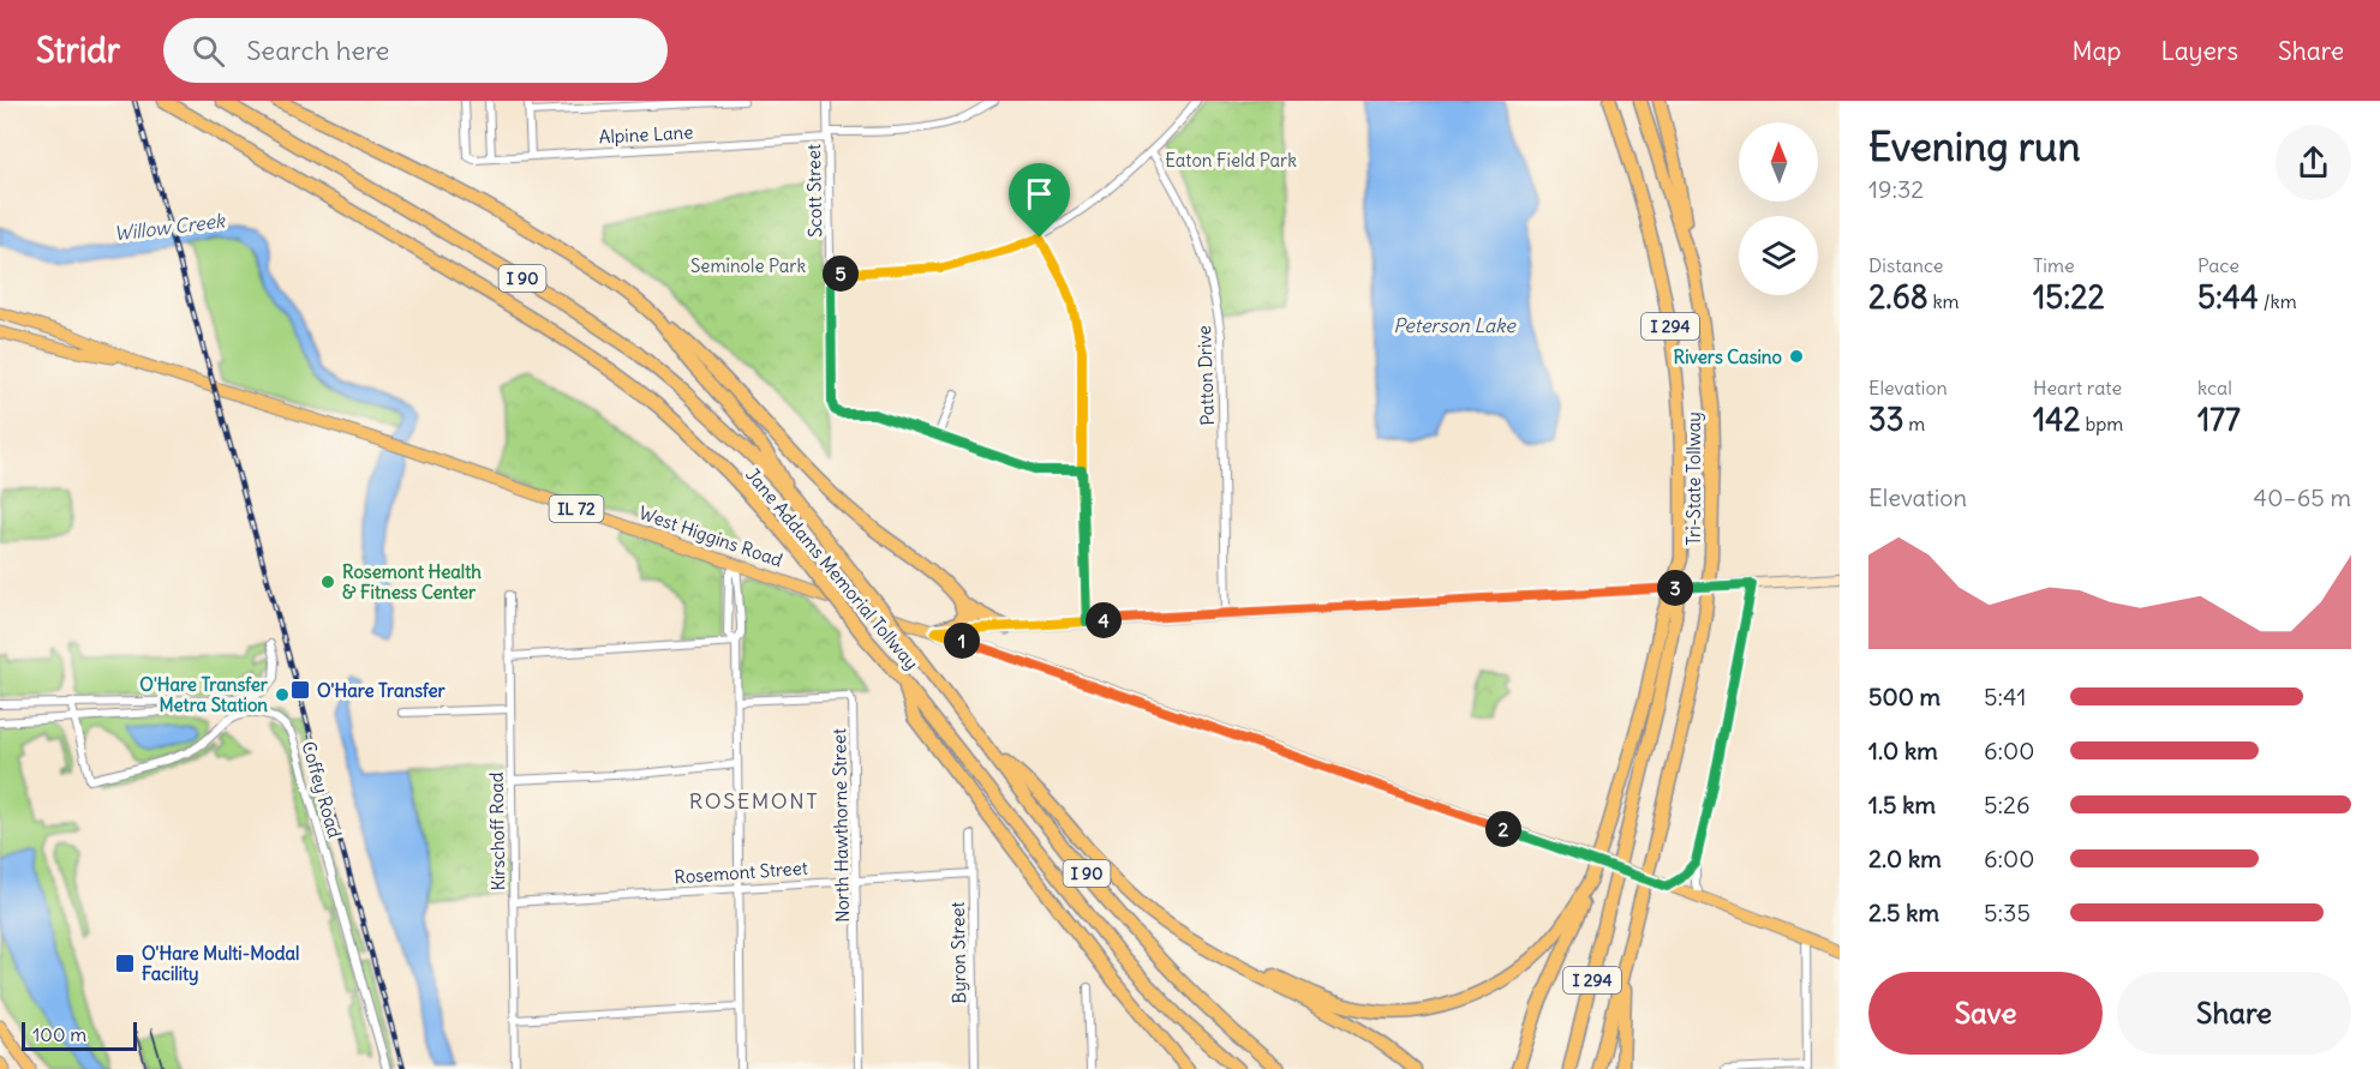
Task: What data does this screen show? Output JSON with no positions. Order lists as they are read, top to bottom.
{
  "streets": {
    "highway": [
      "I 90",
      "I 294",
      "Tri-State Tollway",
      "Jane Addams Memorial Tollway"
    ],
    "main road": ["IL 72", "West Higgins Road"],
    "street": [
      "Alpine Lane",
      "Scott Street",
      "Patton Drive",
      "Coffey Road",
      "North Hawthorne Street",
      "Kirschoff Road",
      "Rosemont Street",
      "Byron Street"
    ]
  },
  "crossings": [
    ["Alpine Lane", "Scott Street"],
    ["North Hawthorne Street", "Rosemont Street"],
    ["Kirschoff Road", "Rosemont Street"],
    ["Rosemont Street", "Byron Street"]
  ],
  "districts": ["ROSEMONT"],
  "water": ["Willow Creek", "Peterson Lake"],
  "parks": ["Eaton Field Park", "Seminole Park"],
  "places": {
    "other": ["Rivers Casino", "Rosemont Health & Fitness Center", "O'Hare Transfer Metra Station"],
    "transit": ["O'Hare Transfer", "O'Hare Multi-Modal Facility"]
  },
  "scale_bar": "100 m",
  "north": "top",
  "page": {
    "header": "Stridr",
    "search": "Search here",
    "nav": ["Map", "Layers", "Share"],
    "heading": ["Evening run", "19:32"],
    "stats": [
      ["Distance", "2.68 km"],
      ["Time", "15:22"],
      ["Pace", "5:44 /km"],
      ["Elevation", "33 m"],
      ["Heart rate", "142 bpm"],
      ["kcal", "177"]
    ],
    "pins": [
      "5",
      "3",
      "4",
      "1",
      "2"
    ],
    "chart": ["Elevation", "40–65 m"],
    "list": [
      {
        "name": "500 m",
        "note": "5:41"
      },
      {
        "name": "1.0 km",
        "note": "6:00"
      },
      {
        "name": "1.5 km",
        "note": "5:26"
      },
      {
        "name": "2.0 km",
        "note": "6:00"
      },
      {
        "name": "2.5 km",
        "note": "5:35"
      }
    ],
    "buttons": ["Save", "Share"],
    "scale": "100 m"
  }
}
